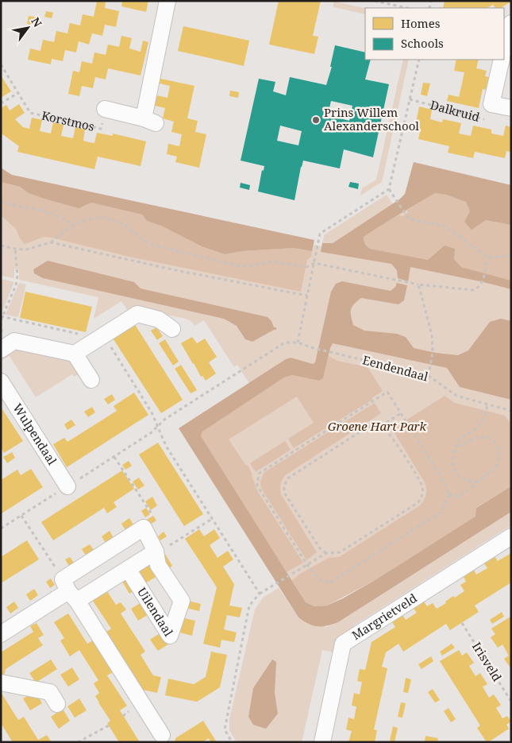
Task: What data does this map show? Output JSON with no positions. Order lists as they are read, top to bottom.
{
  "streets": {
    "street": [
      "Dalkruid",
      "Korstmos",
      "Wulpendaal",
      "Uilendaal",
      "Margrietveld"
    ],
    "path": ["Eendendaal", "Irisveld"]
  },
  "parks": ["Groene Hart Park"],
  "places": ["Prins Willem Alexanderschool"],
  "legend": ["Homes", "Schools"],
  "north": "top right"
}
